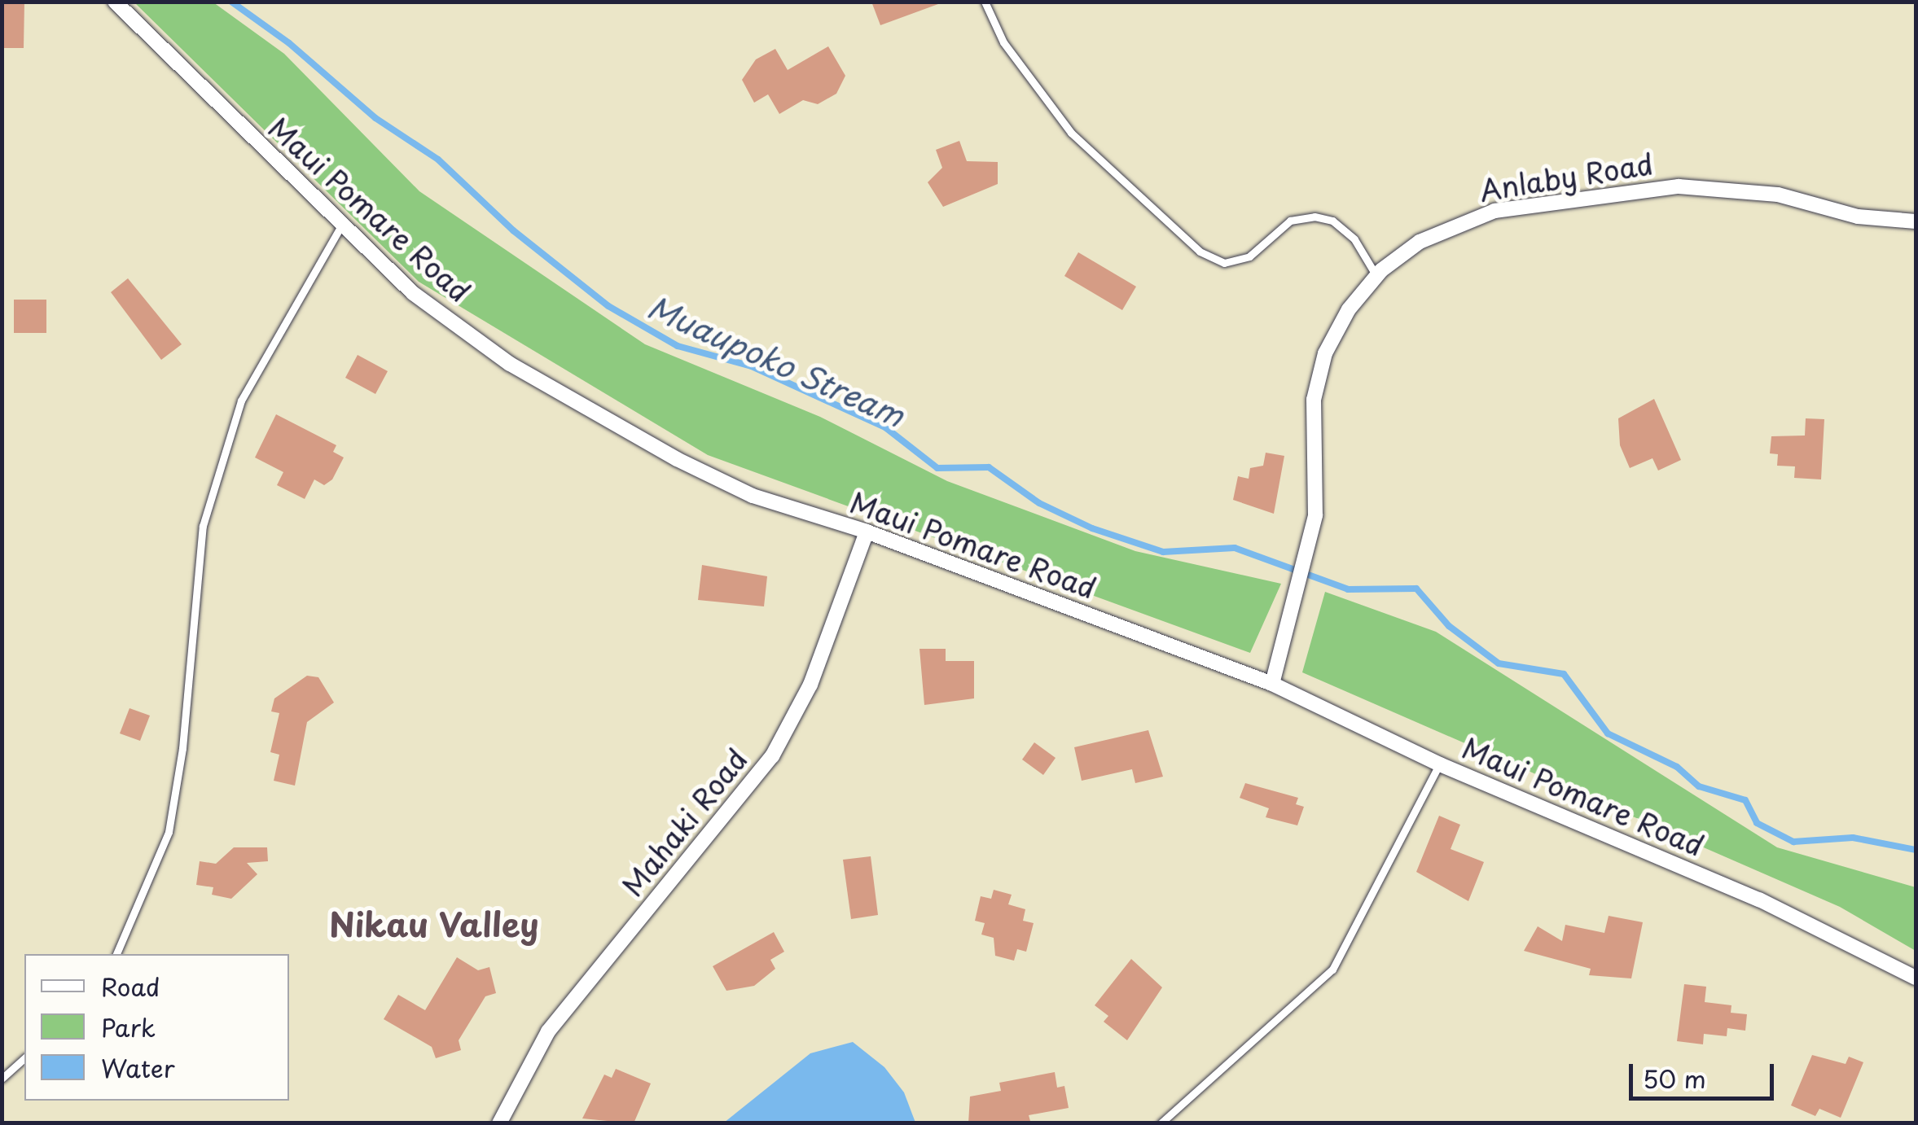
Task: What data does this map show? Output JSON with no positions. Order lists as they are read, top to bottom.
{
  "streets": {
    "street": ["Anlaby Road", "Maui Pomare Road", "Mahaki Road"]
  },
  "crossings": [
    ["Anlaby Road", "Maui Pomare Road"],
    ["Maui Pomare Road", "Mahaki Road"]
  ],
  "districts": ["Nikau Valley"],
  "water": ["Muaupoko Stream"],
  "legend": ["Road", "Park", "Water"],
  "scale_bar": "50 m"
}
